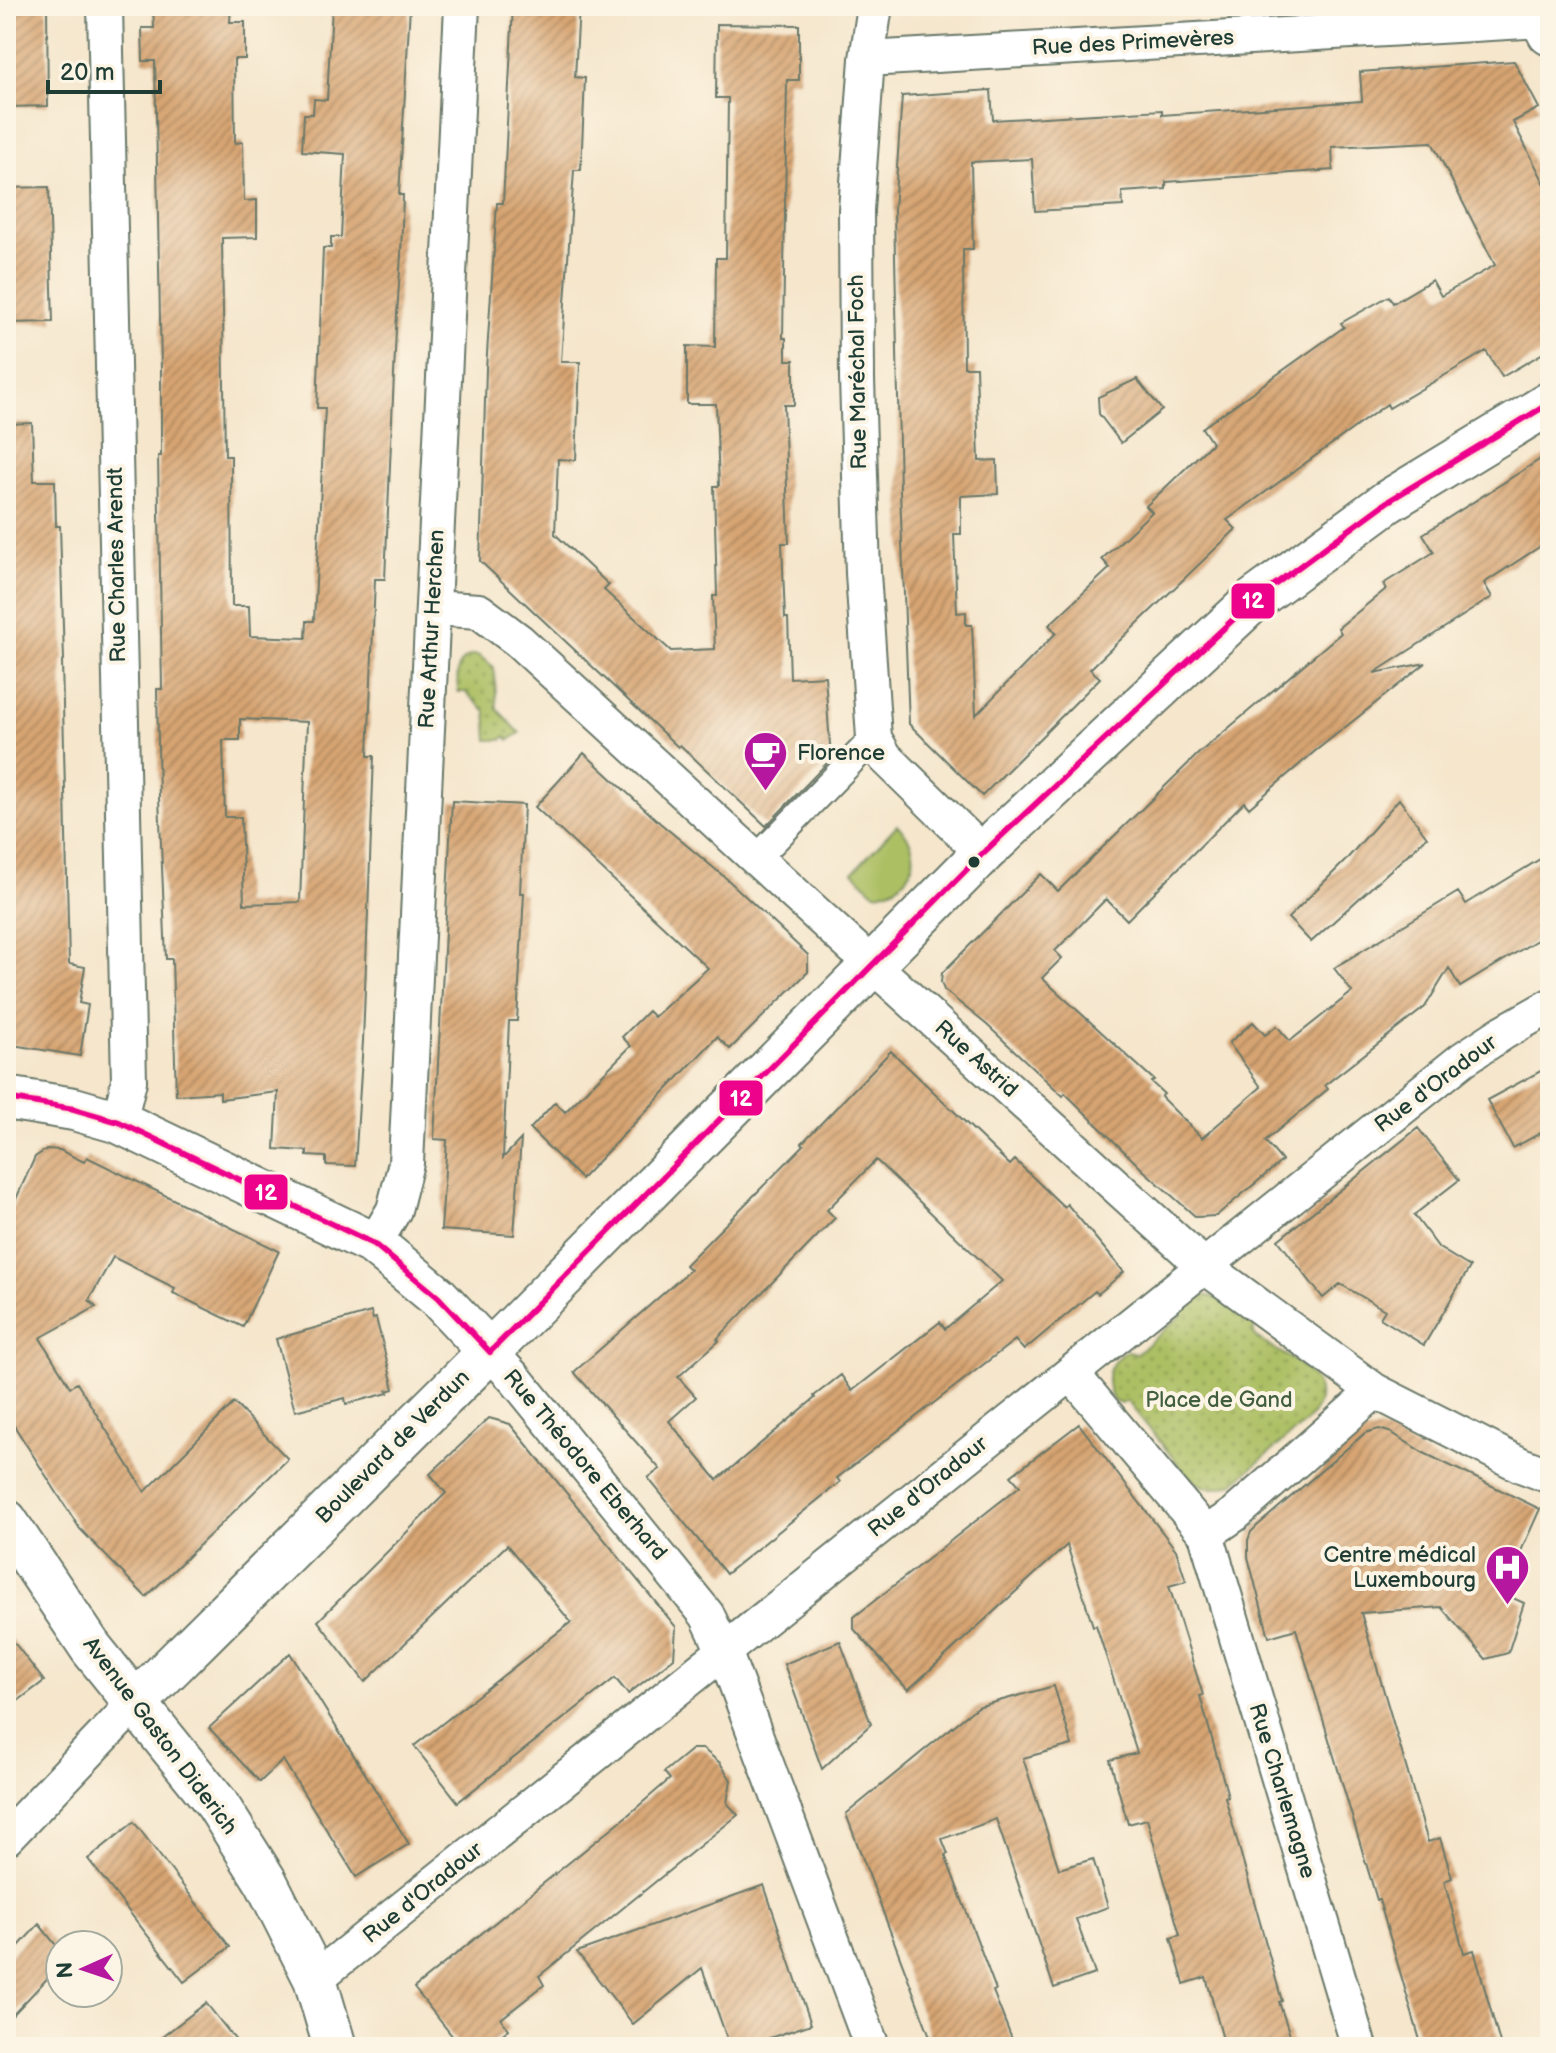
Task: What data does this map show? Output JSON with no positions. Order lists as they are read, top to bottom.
{
  "streets": {
    "street": [
      "Rue des Primevères",
      "Rue Maréchal Foch",
      "Rue Charles Arendt",
      "Rue Arthur Herchen",
      "Rue Astrid",
      "Rue d'Oradour",
      "Boulevard de Verdun",
      "Rue Théodore Eberhard",
      "Avenue Gaston Diderich",
      "Rue Charlemagne"
    ]
  },
  "crossings": [
    ["Rue des Primevères", "Rue Maréchal Foch"],
    ["Rue Charles Arendt", "Rue Théodore Eberhard"],
    ["Rue Arthur Herchen", "Rue Astrid"],
    ["Rue Arthur Herchen", "Rue Théodore Eberhard"],
    ["Rue Astrid", "Rue d'Oradour"],
    ["Rue Astrid", "Boulevard de Verdun"],
    ["Rue d'Oradour", "Rue Théodore Eberhard"],
    ["Rue d'Oradour", "Avenue Gaston Diderich"],
    ["Rue d'Oradour", "Rue Charlemagne"],
    ["Boulevard de Verdun", "Rue Théodore Eberhard"],
    ["Boulevard de Verdun", "Avenue Gaston Diderich"]
  ],
  "parks": ["Place de Gand"],
  "places": {
    "cafe": ["Florence"],
    "hospital": ["Centre médical Luxembourg"]
  },
  "lines": ["transit line 12"],
  "scale_bar": "20 m",
  "north": "left"
}
